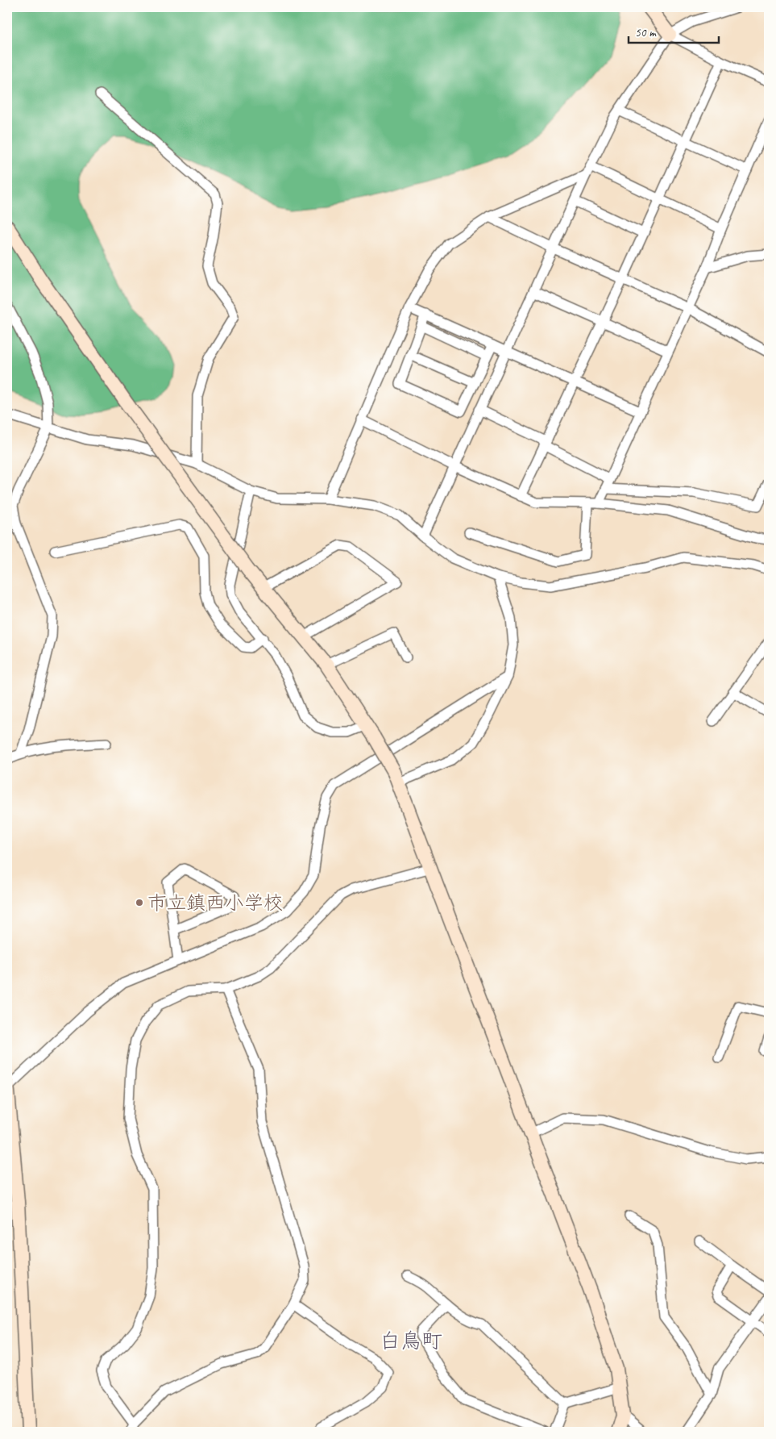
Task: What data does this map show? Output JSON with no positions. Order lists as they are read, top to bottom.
{
  "districts": ["白鳥町"],
  "places": ["市立鎮西小学校"],
  "scale_bar": "50 m"
}
